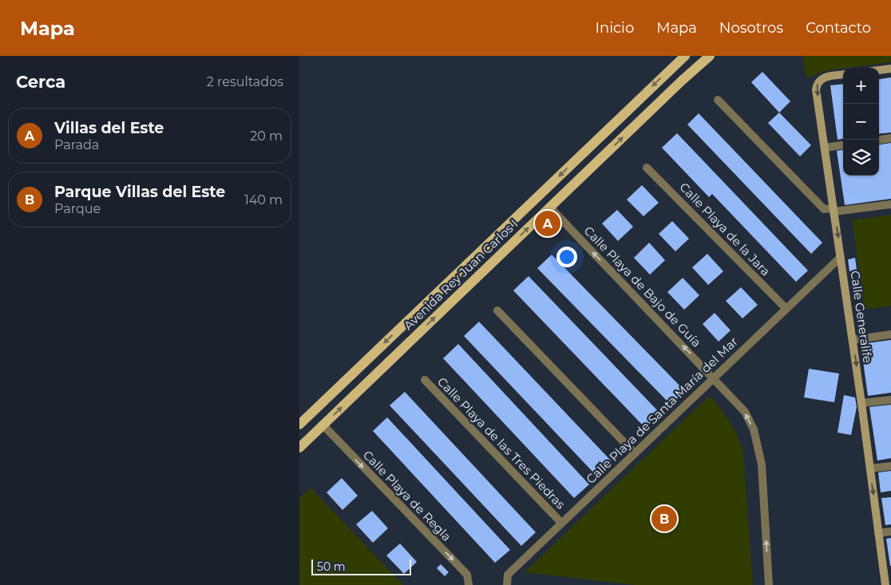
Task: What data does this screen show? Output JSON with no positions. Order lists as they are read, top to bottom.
{
  "streets": {
    "main road": ["Avenida Rey Juan Carlos I"],
    "street": [
      "Calle Playa de la Jara",
      "Calle Playa de Bajo de Guía",
      "Calle Generalife",
      "Calle Playa de Santa María del Mar",
      "Calle Playa de las Tres Piedras",
      "Calle Playa de Regla"
    ]
  },
  "crossings": [
    ["Calle Playa de la Jara", "Calle Playa de Santa María del Mar"],
    ["Avenida Rey Juan Carlos I", "Calle Playa de Bajo de Guía"],
    ["Avenida Rey Juan Carlos I", "Calle Playa de Regla"],
    ["Calle Playa de Bajo de Guía", "Calle Playa de Santa María del Mar"],
    ["Calle Generalife", "Calle Playa de Santa María del Mar"],
    ["Calle Playa de Santa María del Mar", "Calle Playa de las Tres Piedras"]
  ],
  "one_way": ["Calle Playa de Bajo de Guía", "Calle Generalife", "Calle Playa de Regla"],
  "scale_bar": "50 m",
  "page": {
    "header": "Mapa",
    "nav": [
      "Inicio",
      "Mapa",
      "Nosotros",
      "Contacto"
    ],
    "heading": ["Cerca", "2 resultados"],
    "map_buttons": ["+", "−"],
    "list": [
      {
        "mark": "A",
        "name": "Villas del Este",
        "note": "Parada",
        "value": "20 m"
      },
      {
        "mark": "B",
        "name": "Parque Villas del Este",
        "note": "Parque",
        "value": "140 m"
      }
    ],
    "pins": ["A", "B"],
    "scale": "50 m"
  }
}
